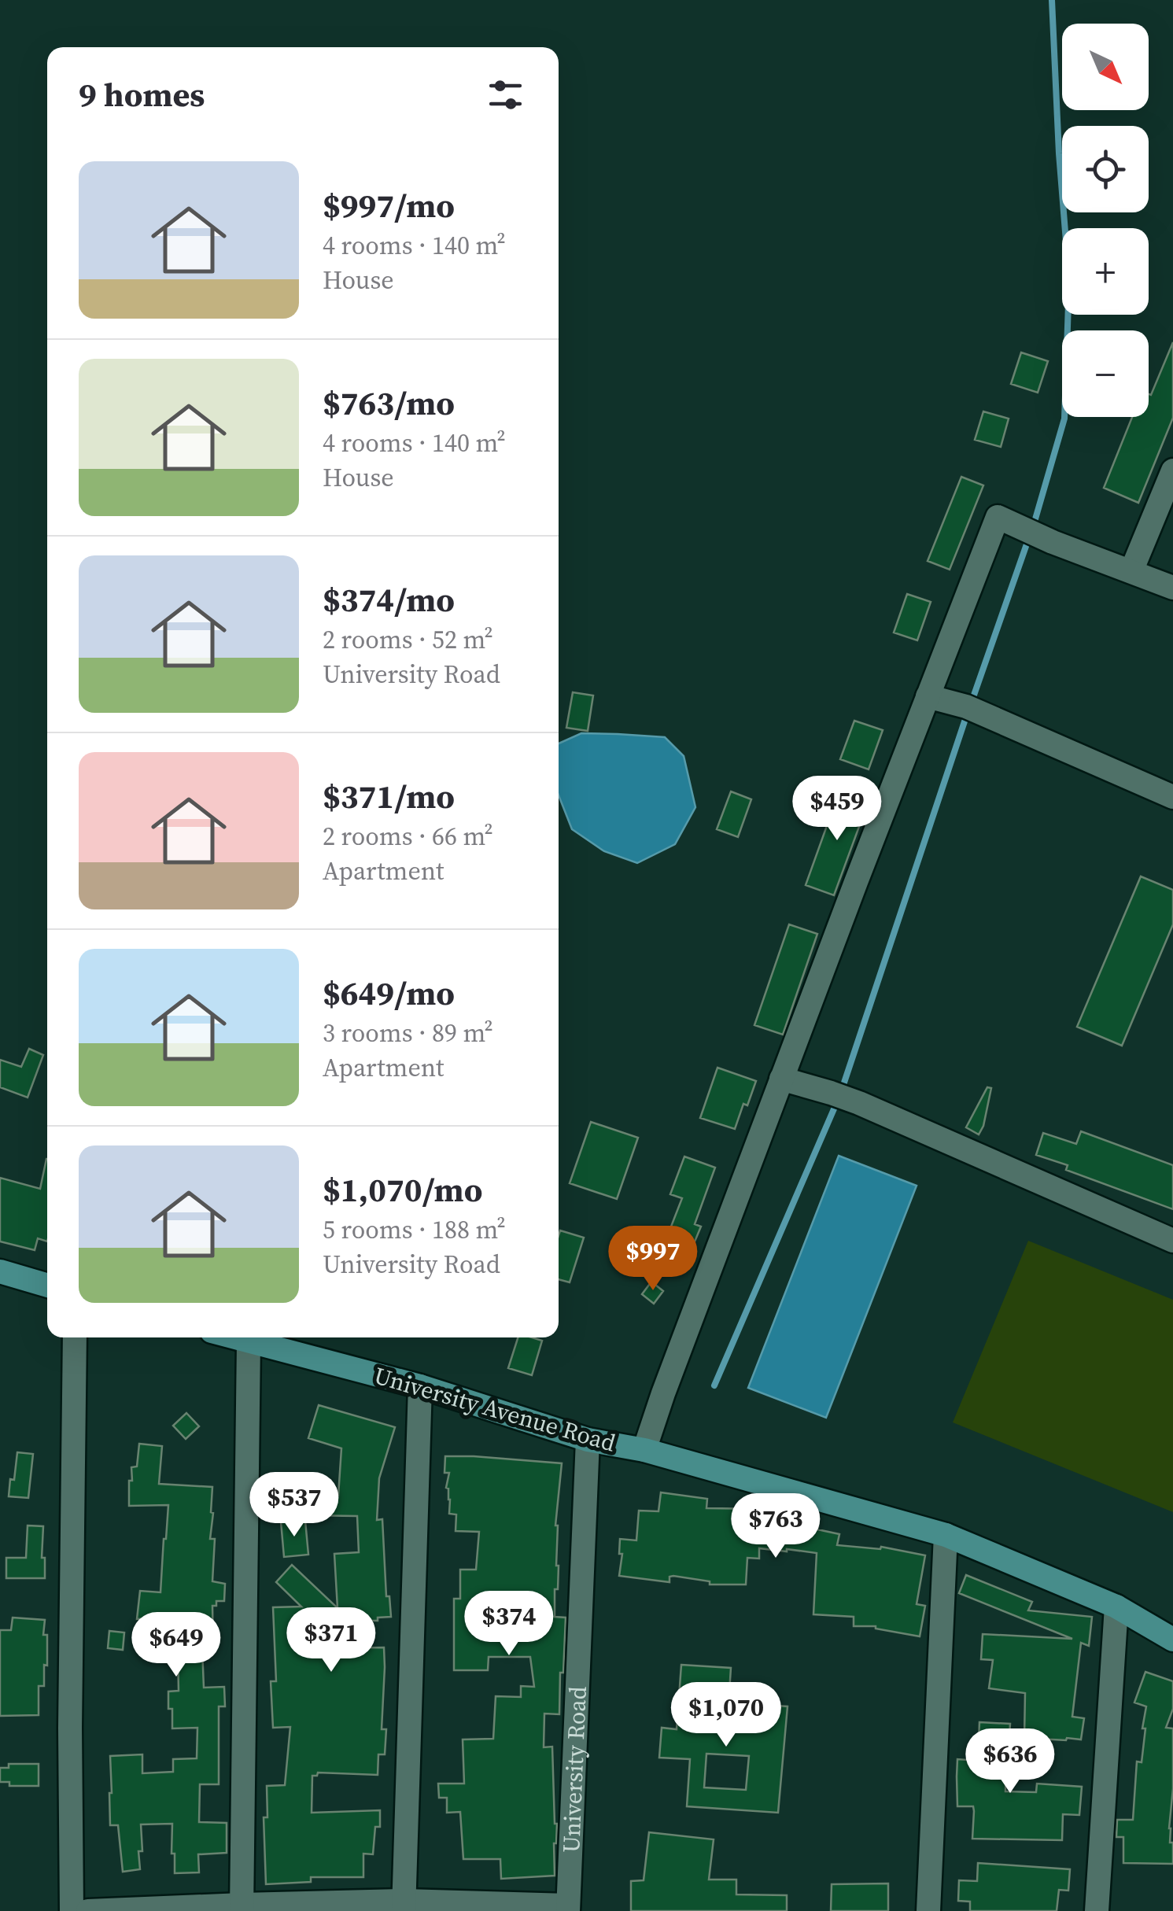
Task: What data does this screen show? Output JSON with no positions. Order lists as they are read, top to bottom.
{
  "streets": {
    "main road": ["University Avenue Road"],
    "street": ["University Road"]
  },
  "crossings": [
    ["University Avenue Road", "University Road"]
  ],
  "north": "bottom right",
  "page": {
    "map_buttons": ["+", "−"],
    "heading": "9 homes",
    "list": [
      {
        "name": "$997/mo",
        "note": "4 rooms · 140 m² · House"
      },
      {
        "name": "$763/mo",
        "note": "4 rooms · 140 m² · House"
      },
      {
        "name": "$374/mo",
        "note": "2 rooms · 52 m² · University Road"
      },
      {
        "name": "$371/mo",
        "note": "2 rooms · 66 m² · Apartment"
      },
      {
        "name": "$649/mo",
        "note": "3 rooms · 89 m² · Apartment"
      },
      {
        "name": "$1,070/mo",
        "note": "5 rooms · 188 m² · University Road"
      }
    ],
    "price": [
      "$459",
      "$997",
      "$537",
      "$763",
      "$374",
      "$371",
      "$649",
      "$1,070",
      "$636"
    ]
  }
}
